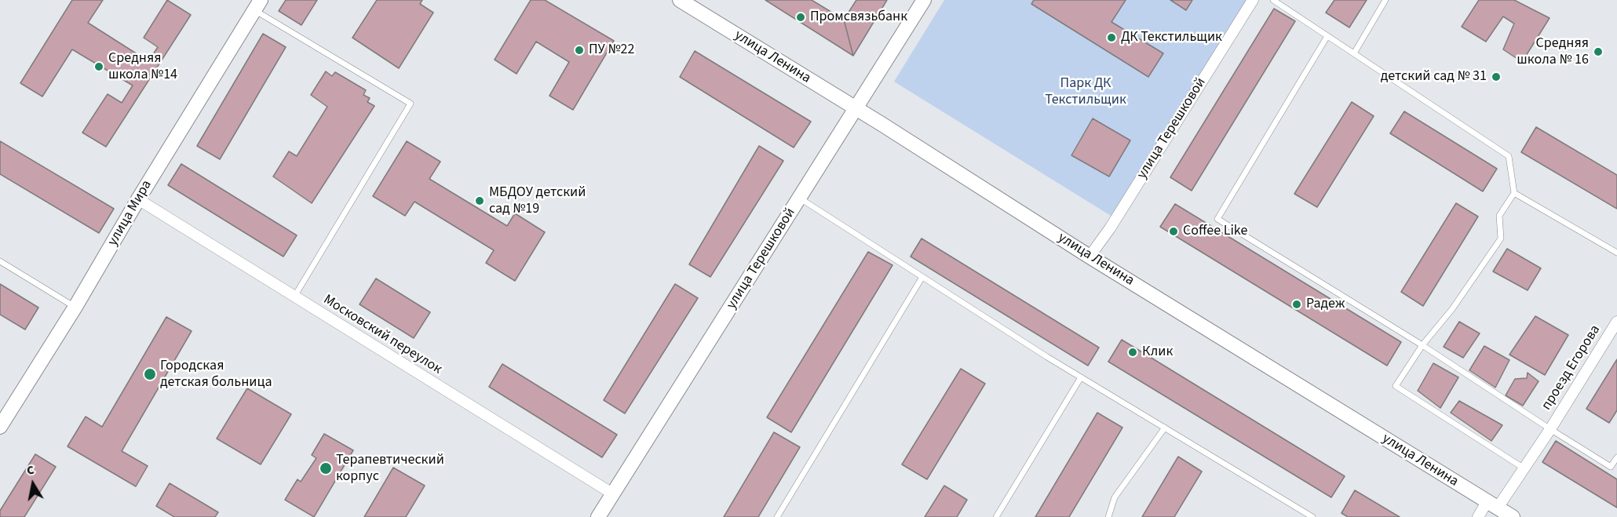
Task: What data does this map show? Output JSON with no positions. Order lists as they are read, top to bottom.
{
  "streets": {
    "street": [
      "улица Ленина",
      "улица Терешковой",
      "улица Мира",
      "Московский переулок",
      "проезд Егорова"
    ]
  },
  "crossings": [
    ["улица Ленина", "улица Терешковой"],
    ["улица Ленина", "проезд Егорова"],
    ["улица Терешковой", "Московский переулок"],
    ["улица Мира", "Московский переулок"]
  ],
  "parks": ["Парк ДК Текстильщик"],
  "places": [
    "Промсвязьбанк",
    "ДК Текстильщик",
    "ПУ №22",
    "Средняя школа № 16",
    "Средняя школа №14",
    "детский сад № 31",
    "МБДОУ детский сад №19",
    "Coffee Like",
    "Радеж",
    "Клик",
    "Городская детская больница",
    "Терапевтический корпус"
  ],
  "north": "top"
}
